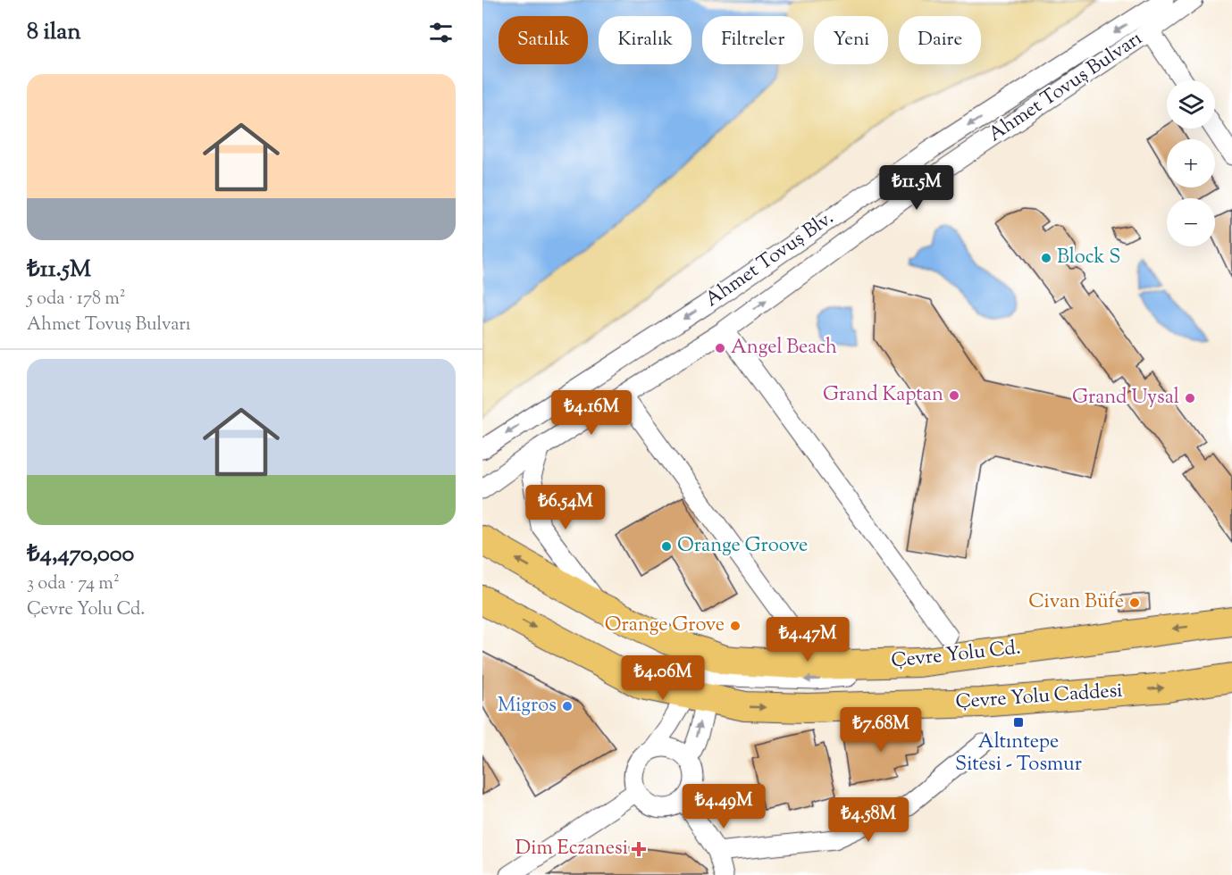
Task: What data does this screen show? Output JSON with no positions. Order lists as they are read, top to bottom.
{
  "streets": {
    "highway": ["Çevre Yolu Cd.", "Çevre Yolu Caddesi"],
    "street": ["Ahmet Tovuş Bulvarı", "Ahmet Tovuş Blv."]
  },
  "one_way": [
    "Ahmet Tovuş Bulvarı",
    "Ahmet Tovuş Blv.",
    "Çevre Yolu Cd.",
    "Çevre Yolu Caddesi"
  ],
  "places": {
    "other": [
      "Block S",
      "Angel Beach",
      "Grand Kaptan",
      "Grand Uysal",
      "Orange Groove",
      "Civan Büfe",
      "Orange Grove",
      "Migros"
    ],
    "transit": ["Altıntepe Sitesi - Tosmur"],
    "health": ["Dim Eczanesi"]
  },
  "page": {
    "heading": "8 ilan",
    "chip": [
      "Satılık",
      "Kiralık",
      "Filtreler",
      "Yeni",
      "Daire"
    ],
    "list": [
      {
        "name": "₺11.5M",
        "note": "5 oda · 178 m² · Ahmet Tovuş Bulvarı"
      },
      {
        "name": "₺4,470,000",
        "note": "3 oda · 74 m² · Çevre Yolu Cd."
      }
    ],
    "map_buttons": ["+", "−"],
    "price": [
      "₺11.5M",
      "₺4.16M",
      "₺6.54M",
      "₺4.47M",
      "₺4.06M",
      "₺7.68M",
      "₺4.49M",
      "₺4.58M"
    ]
  }
}
